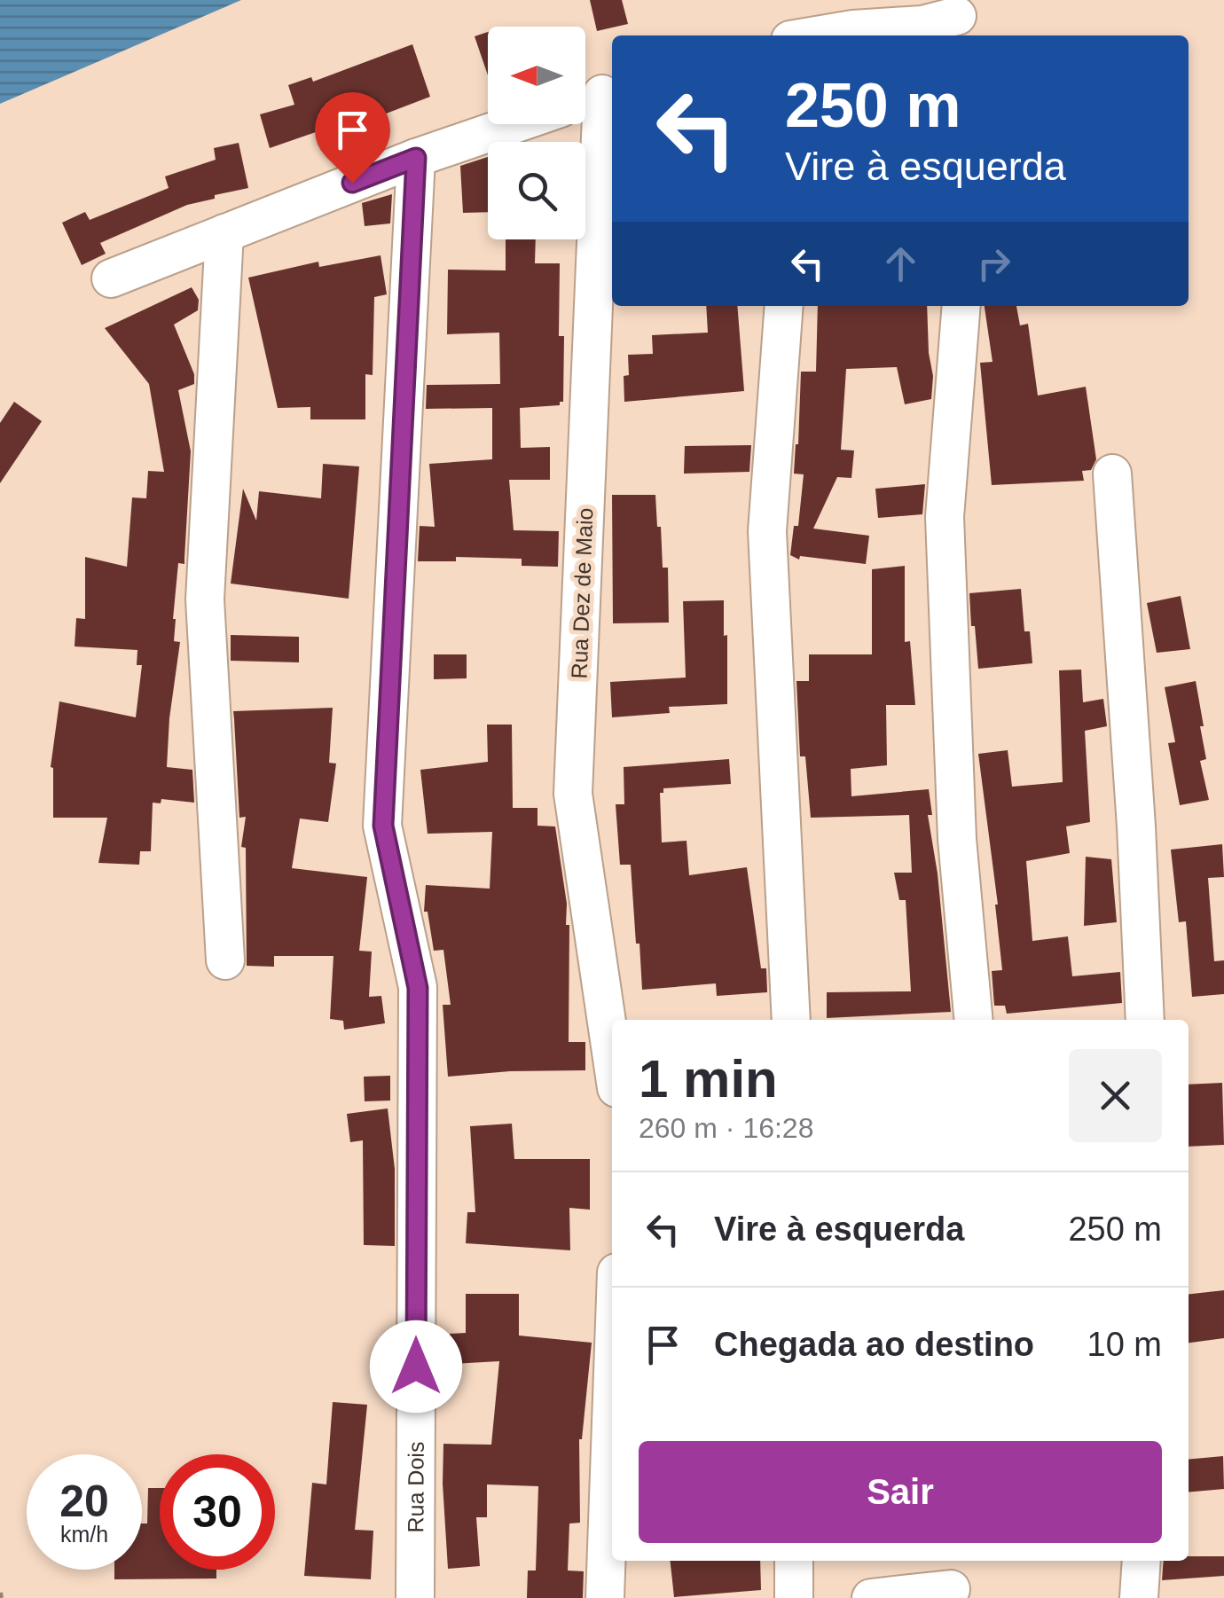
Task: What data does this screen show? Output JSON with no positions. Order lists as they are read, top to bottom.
{
  "streets": {
    "street": ["Rua Dez de Maio", "Rua Dois"]
  },
  "north": "left",
  "page": {
    "turn": ["250 m", "Vire à esquerda"],
    "heading": ["1 min", "260 m · 16:28"],
    "list": [
      {
        "name": "Vire à esquerda",
        "value": "250 m"
      },
      {
        "name": "Chegada ao destino",
        "value": "10 m"
      }
    ],
    "buttons": "Sair",
    "speed": "20 km/h",
    "limit": "30"
  }
}
